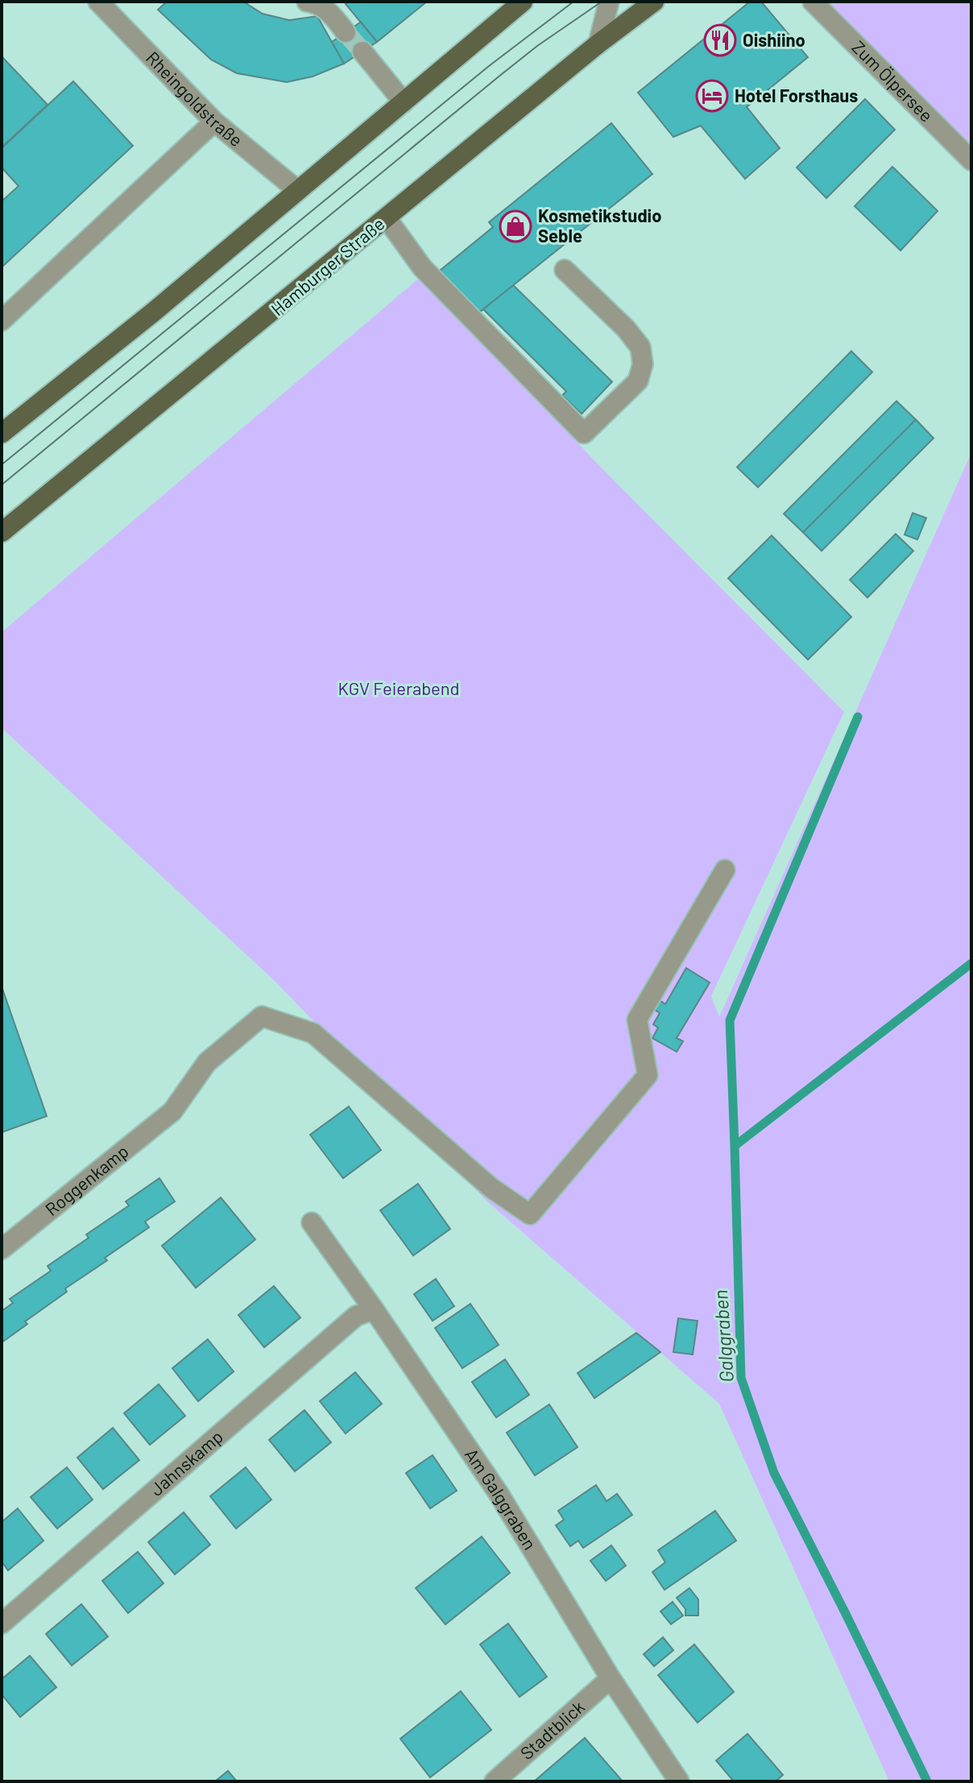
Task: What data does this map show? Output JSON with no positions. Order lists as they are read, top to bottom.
{
  "streets": {
    "main road": ["Hamburger Straße"],
    "street": [
      "Zum Ölpersee",
      "Rheingoldstraße",
      "Roggenkamp",
      "Jahnskamp",
      "Am Galggraben",
      "Stadtblick"
    ]
  },
  "crossings": [
    ["Jahnskamp", "Am Galggraben"],
    ["Am Galggraben", "Stadtblick"]
  ],
  "water": ["Galggraben"],
  "parks": ["KGV Feierabend"],
  "places": {
    "restaurant": ["Oishiino"],
    "hotel": ["Hotel Forsthaus"],
    "shop": ["Kosmetikstudio Seble"]
  }
}
